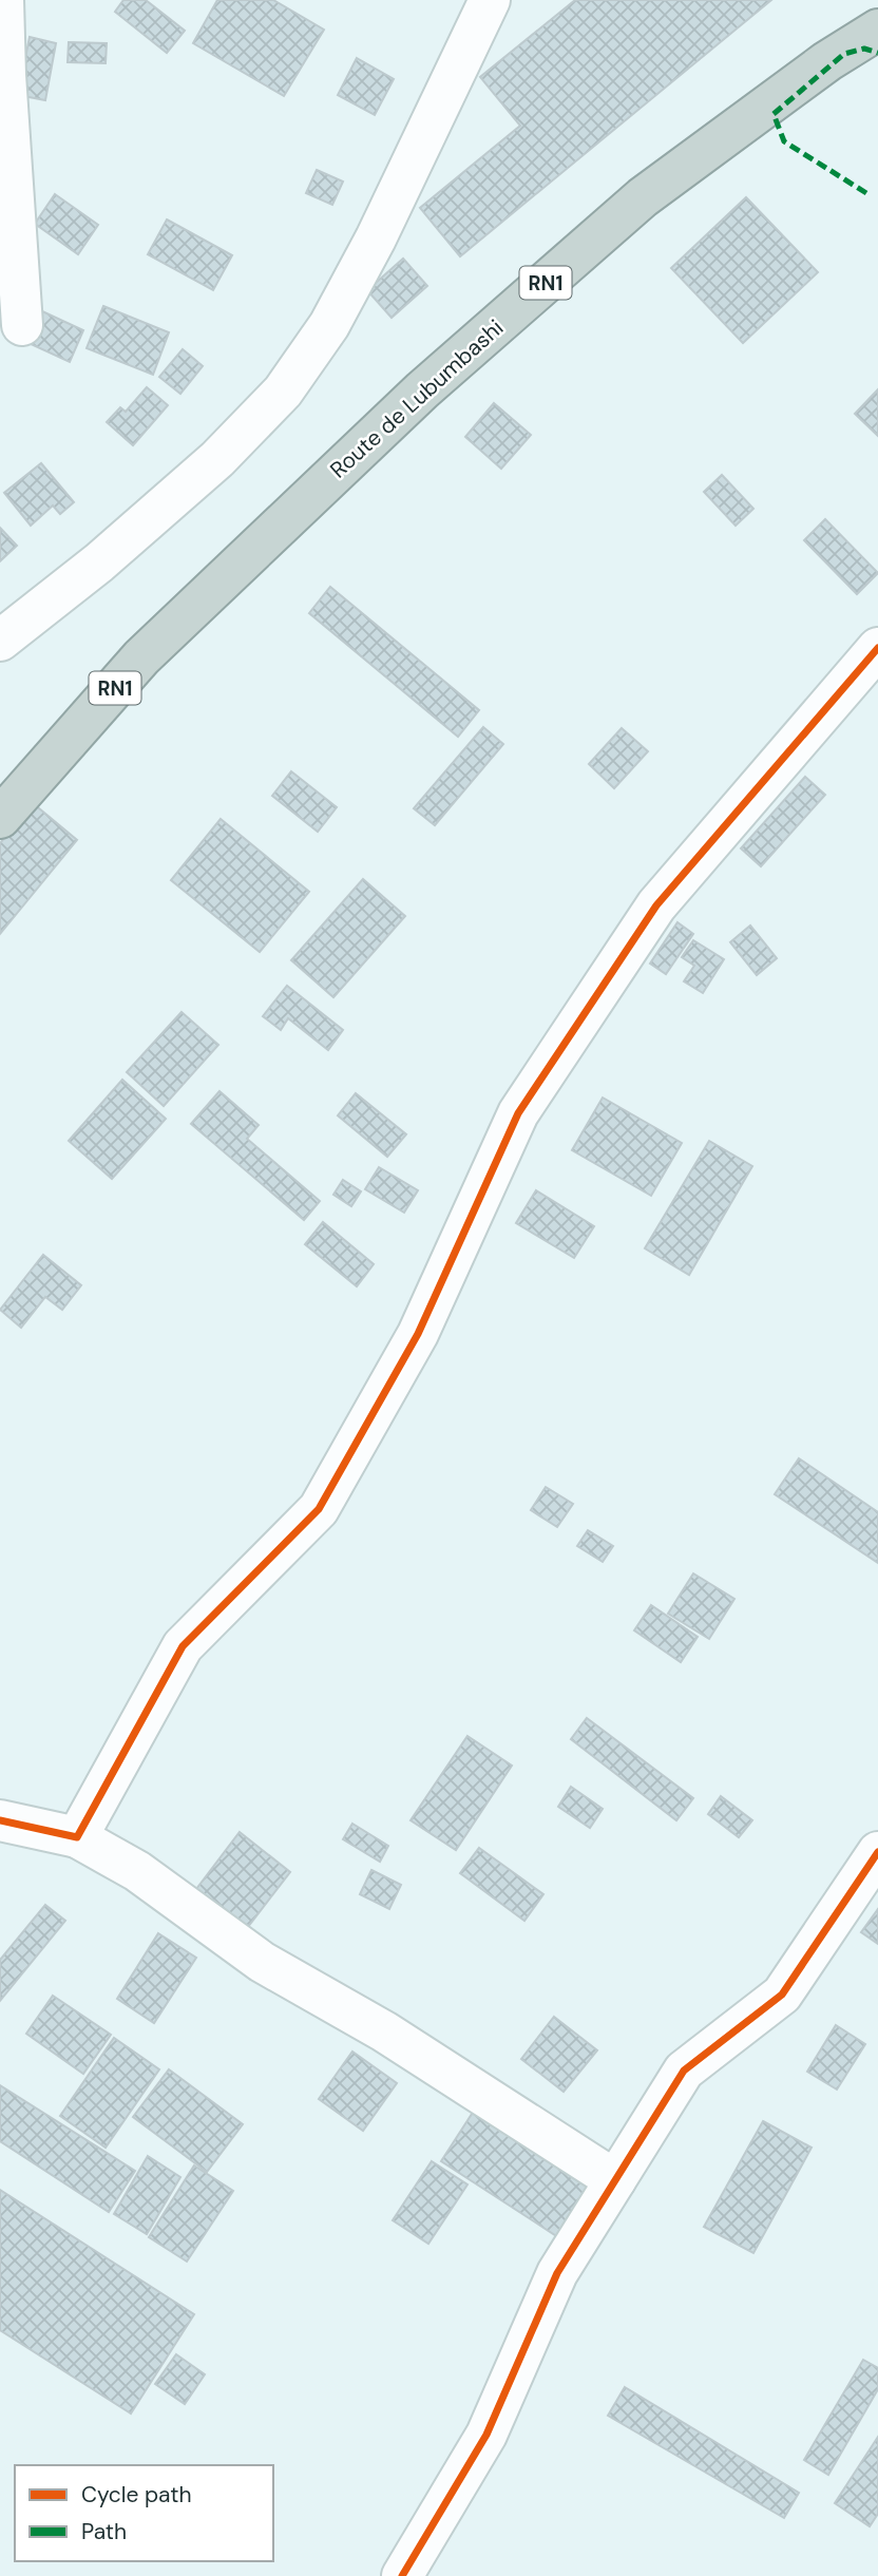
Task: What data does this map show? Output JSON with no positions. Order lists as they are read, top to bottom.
{
  "streets": {
    "highway": ["RN1", "Route de Lubumbashi"]
  },
  "legend": ["Cycle path", "Path"]
}
